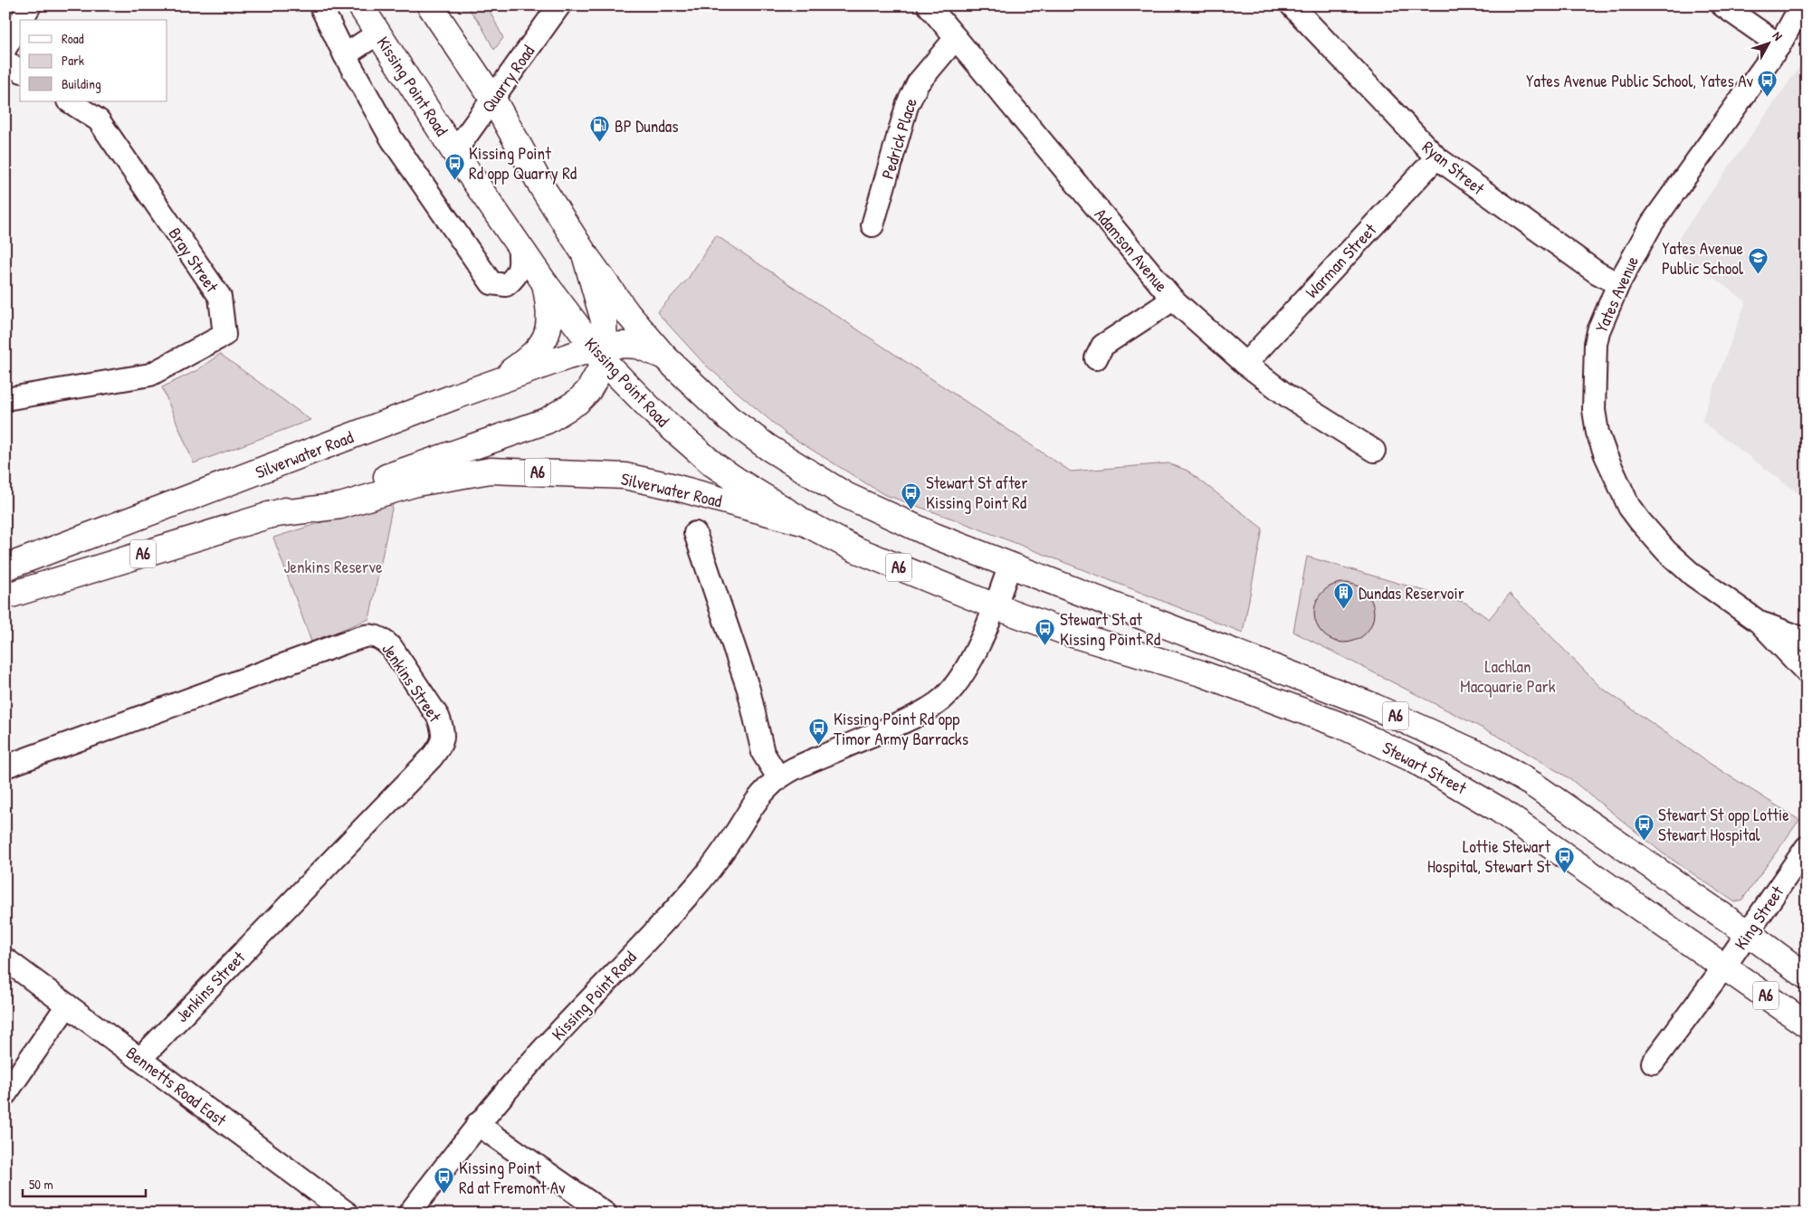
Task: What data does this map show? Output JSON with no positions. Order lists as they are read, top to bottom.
{
  "streets": {
    "main road": [
      "Kissing Point Road",
      "Silverwater Road",
      "A6",
      "Stewart Street"
    ],
    "street": [
      "Quarry Road",
      "Pedrick Place",
      "Ryan Street",
      "Adamson Avenue",
      "Bray Street",
      "Warman Street",
      "Yates Avenue",
      "Jenkins Street",
      "King Street",
      "Bennetts Road East"
    ]
  },
  "crossings": [
    ["Quarry Road", "Kissing Point Road"],
    ["Kissing Point Road", "Silverwater Road"],
    ["Kissing Point Road", "A6"],
    ["Kissing Point Road", "Stewart Street"],
    ["Pedrick Place", "Adamson Avenue"],
    ["Ryan Street", "Warman Street"],
    ["Ryan Street", "Yates Avenue"],
    ["Adamson Avenue", "Warman Street"],
    ["Silverwater Road", "A6"],
    ["A6", "Stewart Street"],
    ["Jenkins Street", "Bennetts Road East"],
    ["Stewart Street", "King Street"]
  ],
  "parks": ["Jenkins Reserve", "Lachlan Macquarie Park"],
  "places": {
    "bus stop": [
      "Yates Avenue Public School, Yates Av",
      "Kissing Point Rd opp Quarry Rd",
      "Stewart St after Kissing Point Rd",
      "Stewart St at Kissing Point Rd",
      "Kissing Point Rd opp Timor Army Barracks",
      "Stewart St opp Lottie Stewart Hospital",
      "Lottie Stewart Hospital, Stewart St",
      "Kissing Point Rd at Fremont Av"
    ],
    "fuel station": ["BP Dundas"],
    "school or university": ["Yates Avenue Public School"],
    "building": ["Dundas Reservoir"]
  },
  "legend": ["Road", "Park", "Building"],
  "scale_bar": "50 m",
  "north": "top right"
}
